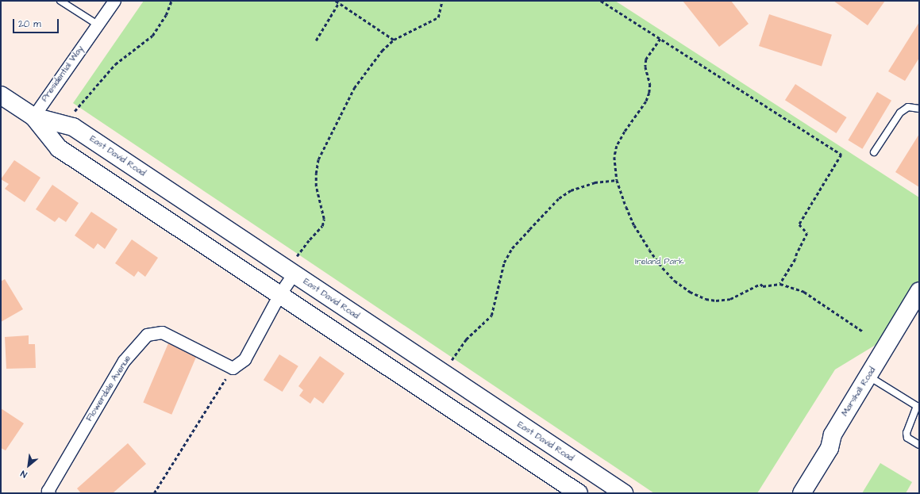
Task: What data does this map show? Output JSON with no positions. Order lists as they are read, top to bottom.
{
  "streets": {
    "street": [
      "Presidential Way",
      "East David Road",
      "Flowerdale Avenue",
      "Marshall Road"
    ]
  },
  "crossings": [
    ["Presidential Way", "East David Road"]
  ],
  "parks": ["Ireland Park"],
  "scale_bar": "20 m",
  "north": "bottom left"
}
